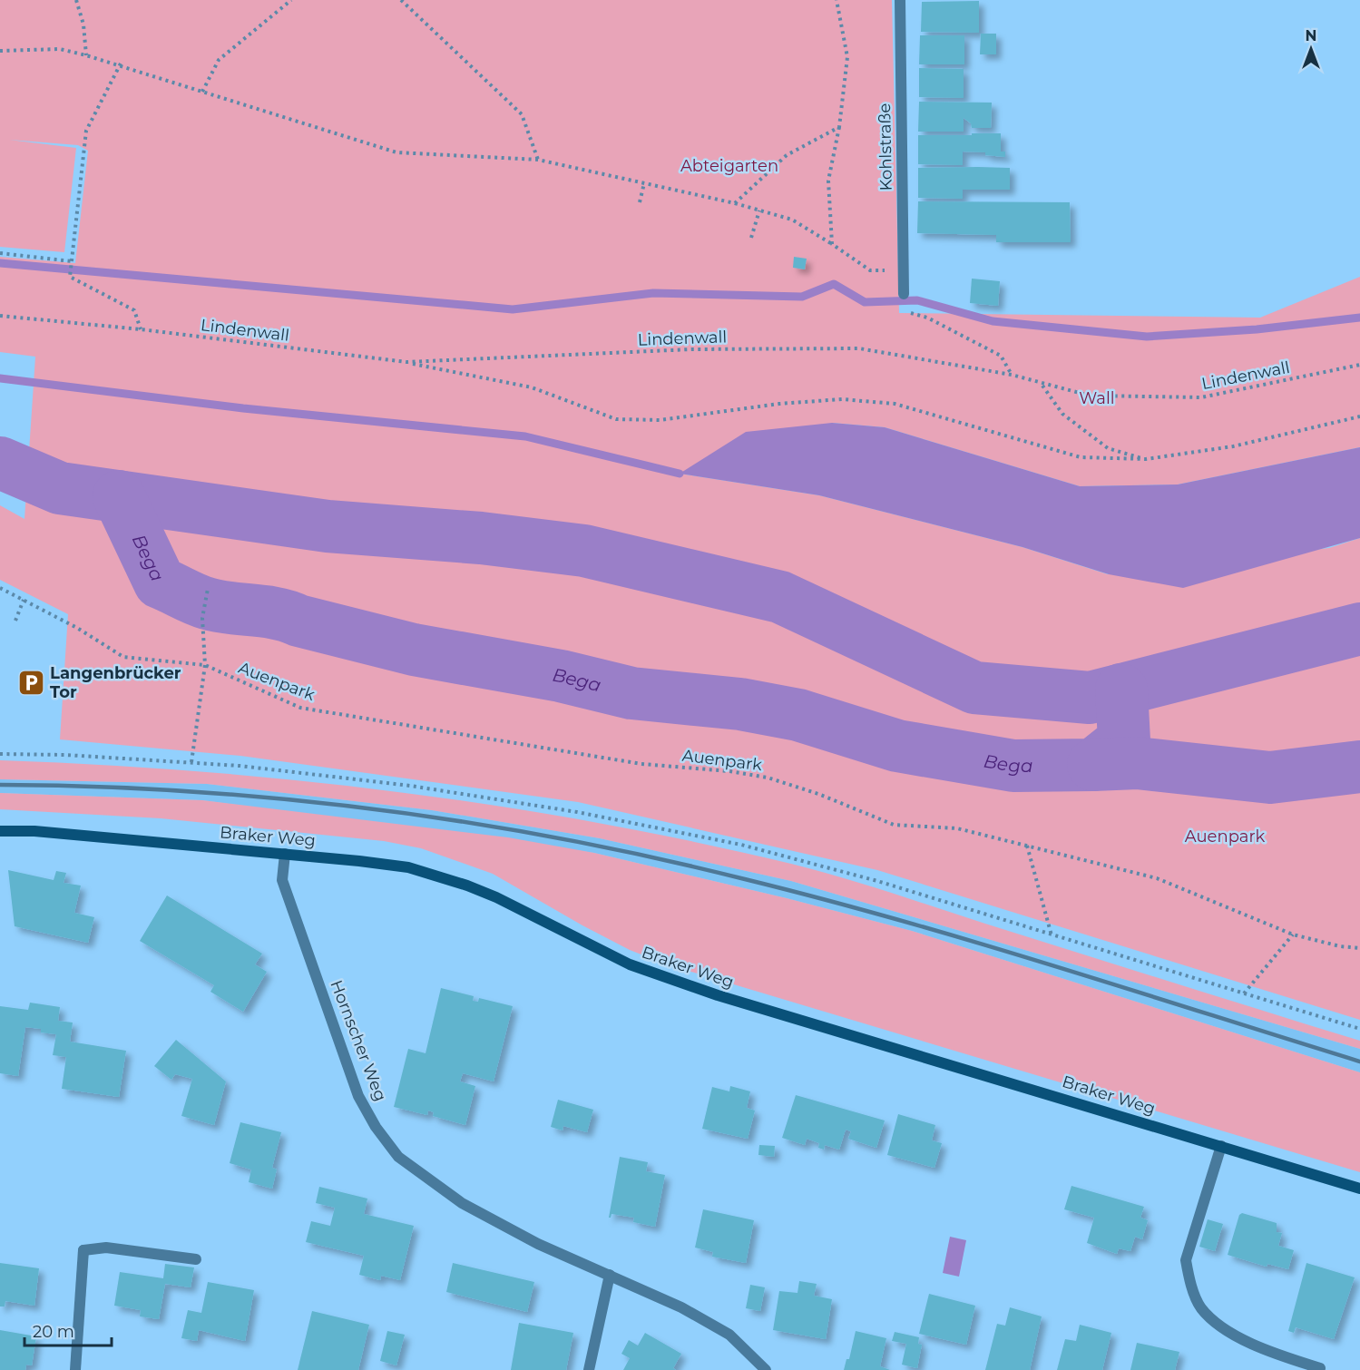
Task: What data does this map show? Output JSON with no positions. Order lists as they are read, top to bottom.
{
  "streets": {
    "street": ["Kohlstraße", "Braker Weg", "Hornscher Weg"],
    "path": ["Lindenwall", "Auenpark"]
  },
  "crossings": [
    ["Braker Weg", "Hornscher Weg"]
  ],
  "water": ["Bega"],
  "parks": ["Abteigarten", "Wall", "Auenpark"],
  "places": {
    "parking": ["Langenbrücker Tor"]
  },
  "scale_bar": "20 m",
  "north": "top"
}
